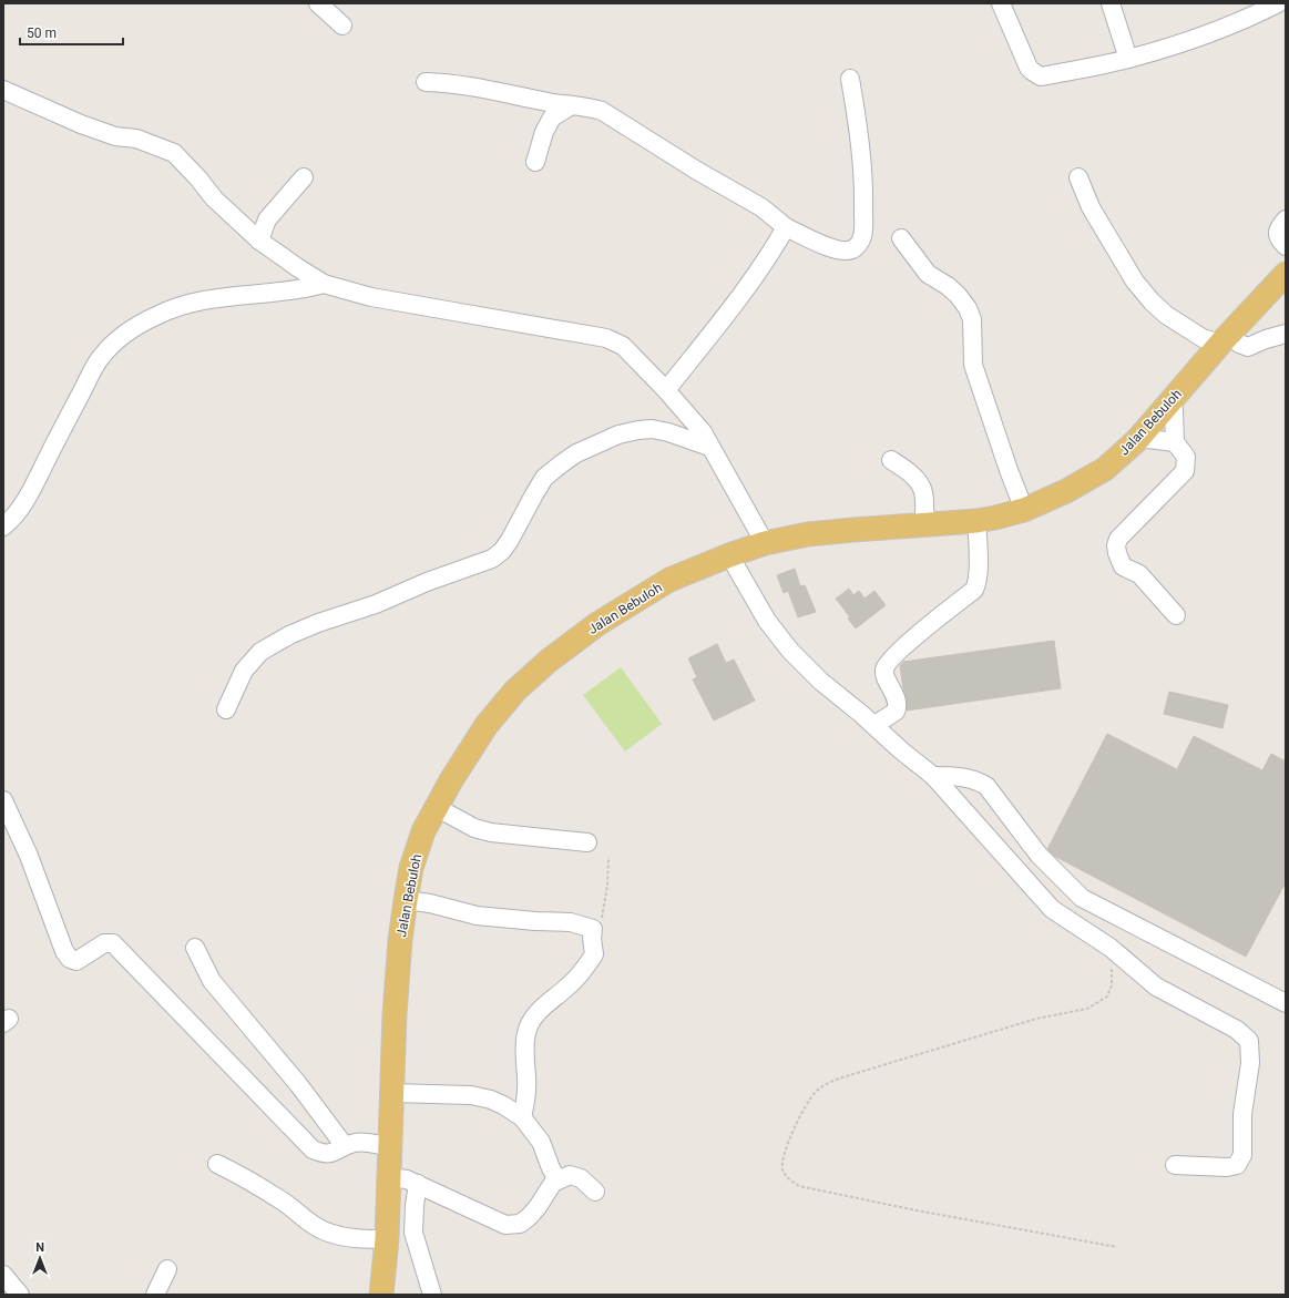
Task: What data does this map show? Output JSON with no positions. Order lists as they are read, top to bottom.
{
  "streets": {
    "main road": ["Jalan Bebuloh"]
  },
  "scale_bar": "50 m",
  "north": "top"
}
